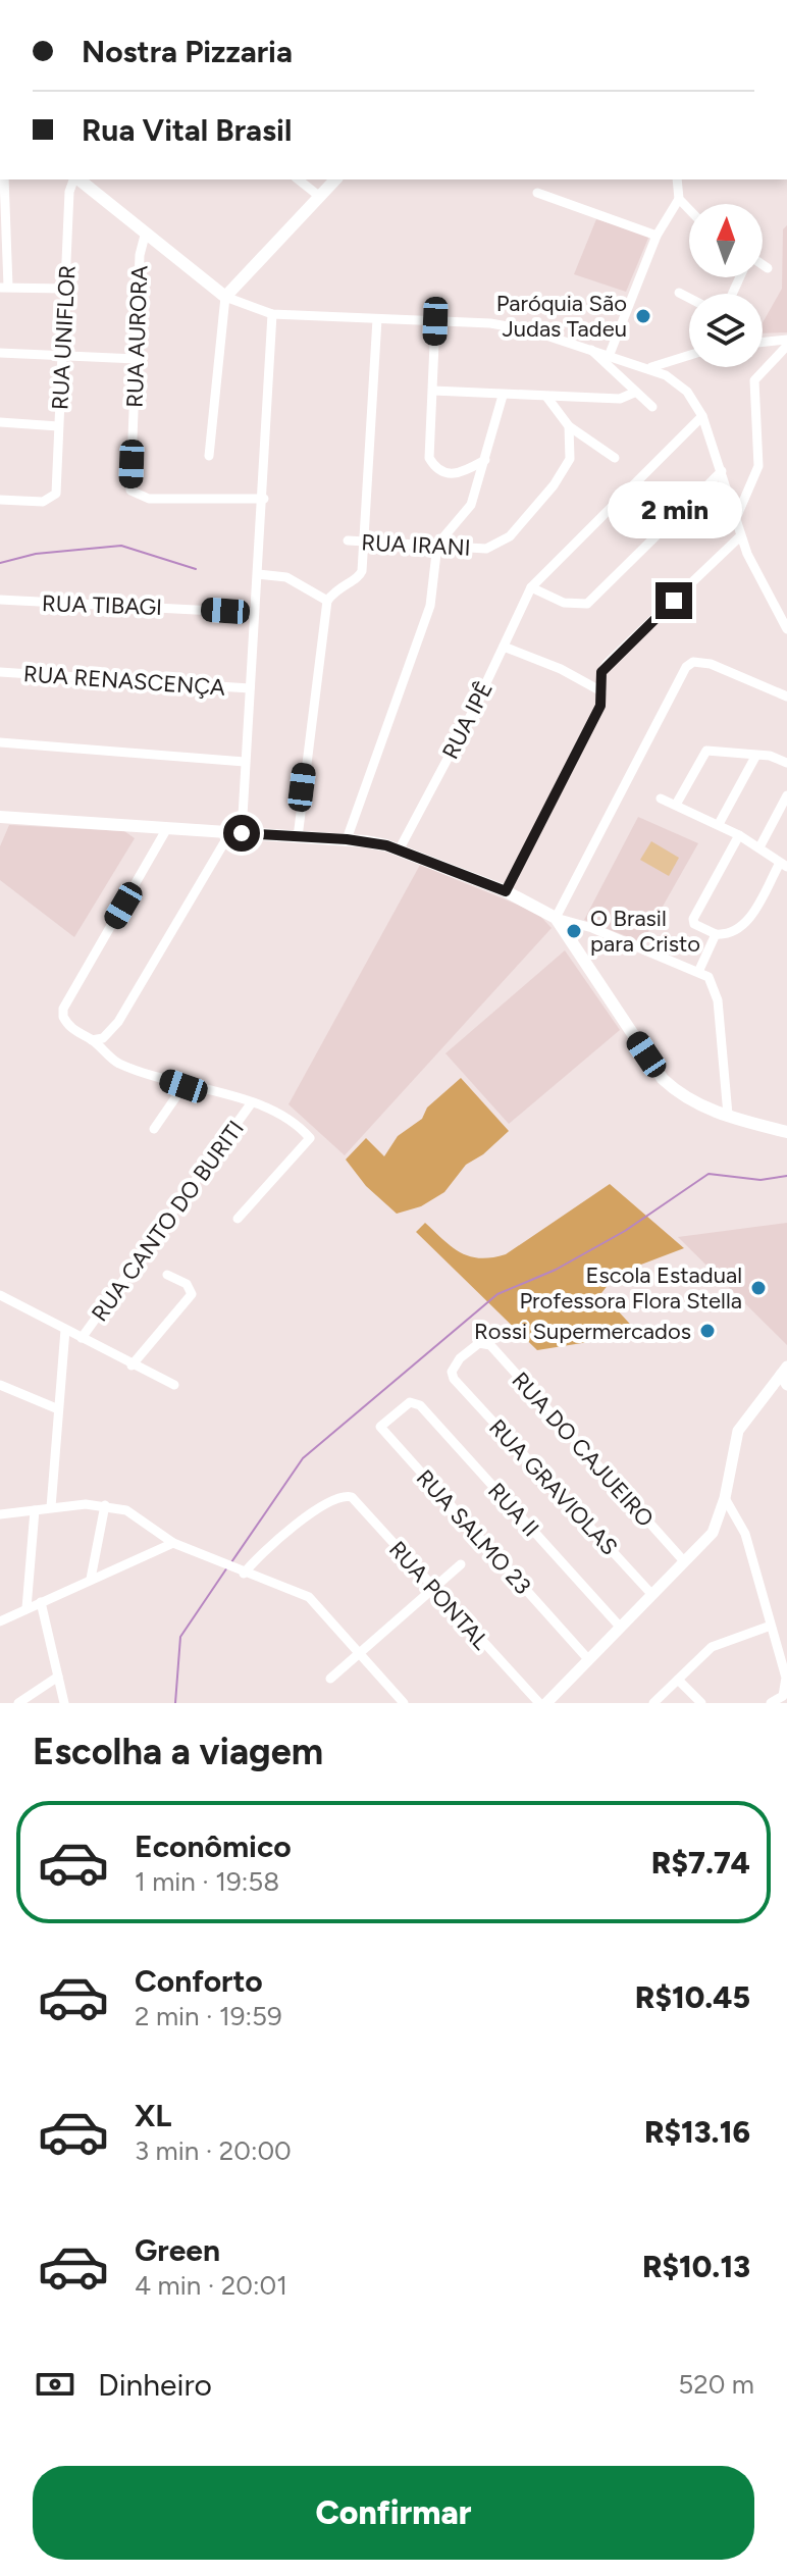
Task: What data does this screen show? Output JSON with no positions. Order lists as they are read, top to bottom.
{
  "streets": {
    "street": [
      "RUA AURORA",
      "RUA UNIFLOR",
      "RUA IRANI",
      "RUA TIBAGI",
      "RUA RENASCENÇA",
      "RUA IPÊ",
      "RUA CANTO DO BURITI",
      "RUA DO CAJUEIRO",
      "RUA GRAVIOLAS",
      "RUA II",
      "RUA SALMO 23",
      "RUA PONTAL"
    ]
  },
  "crossings": [
    ["RUA DO CAJUEIRO", "RUA GRAVIOLAS"],
    ["RUA II", "RUA SALMO 23"]
  ],
  "places": [
    "Paróquia São Judas Tadeu",
    "O Brasil para Cristo",
    "Escola Estadual Professora Flora Stella",
    "Rossi Supermercados"
  ],
  "north": "top",
  "page": {
    "banner": ["Nostra Pizzaria", "Rua Vital Brasil"],
    "bubble": "2 min",
    "heading": "Escolha a viagem",
    "list": [
      {
        "name": "Econômico",
        "note": "1 min · 19:58",
        "value": "R$7.74"
      },
      {
        "name": "Conforto",
        "note": "2 min · 19:59",
        "value": "R$10.45"
      },
      {
        "name": "XL",
        "note": "3 min · 20:00",
        "value": "R$13.16"
      },
      {
        "name": "Green",
        "note": "4 min · 20:01",
        "value": "R$10.13"
      }
    ],
    "pay": ["Dinheiro", "520 m"],
    "buttons": "Confirmar"
  }
}
